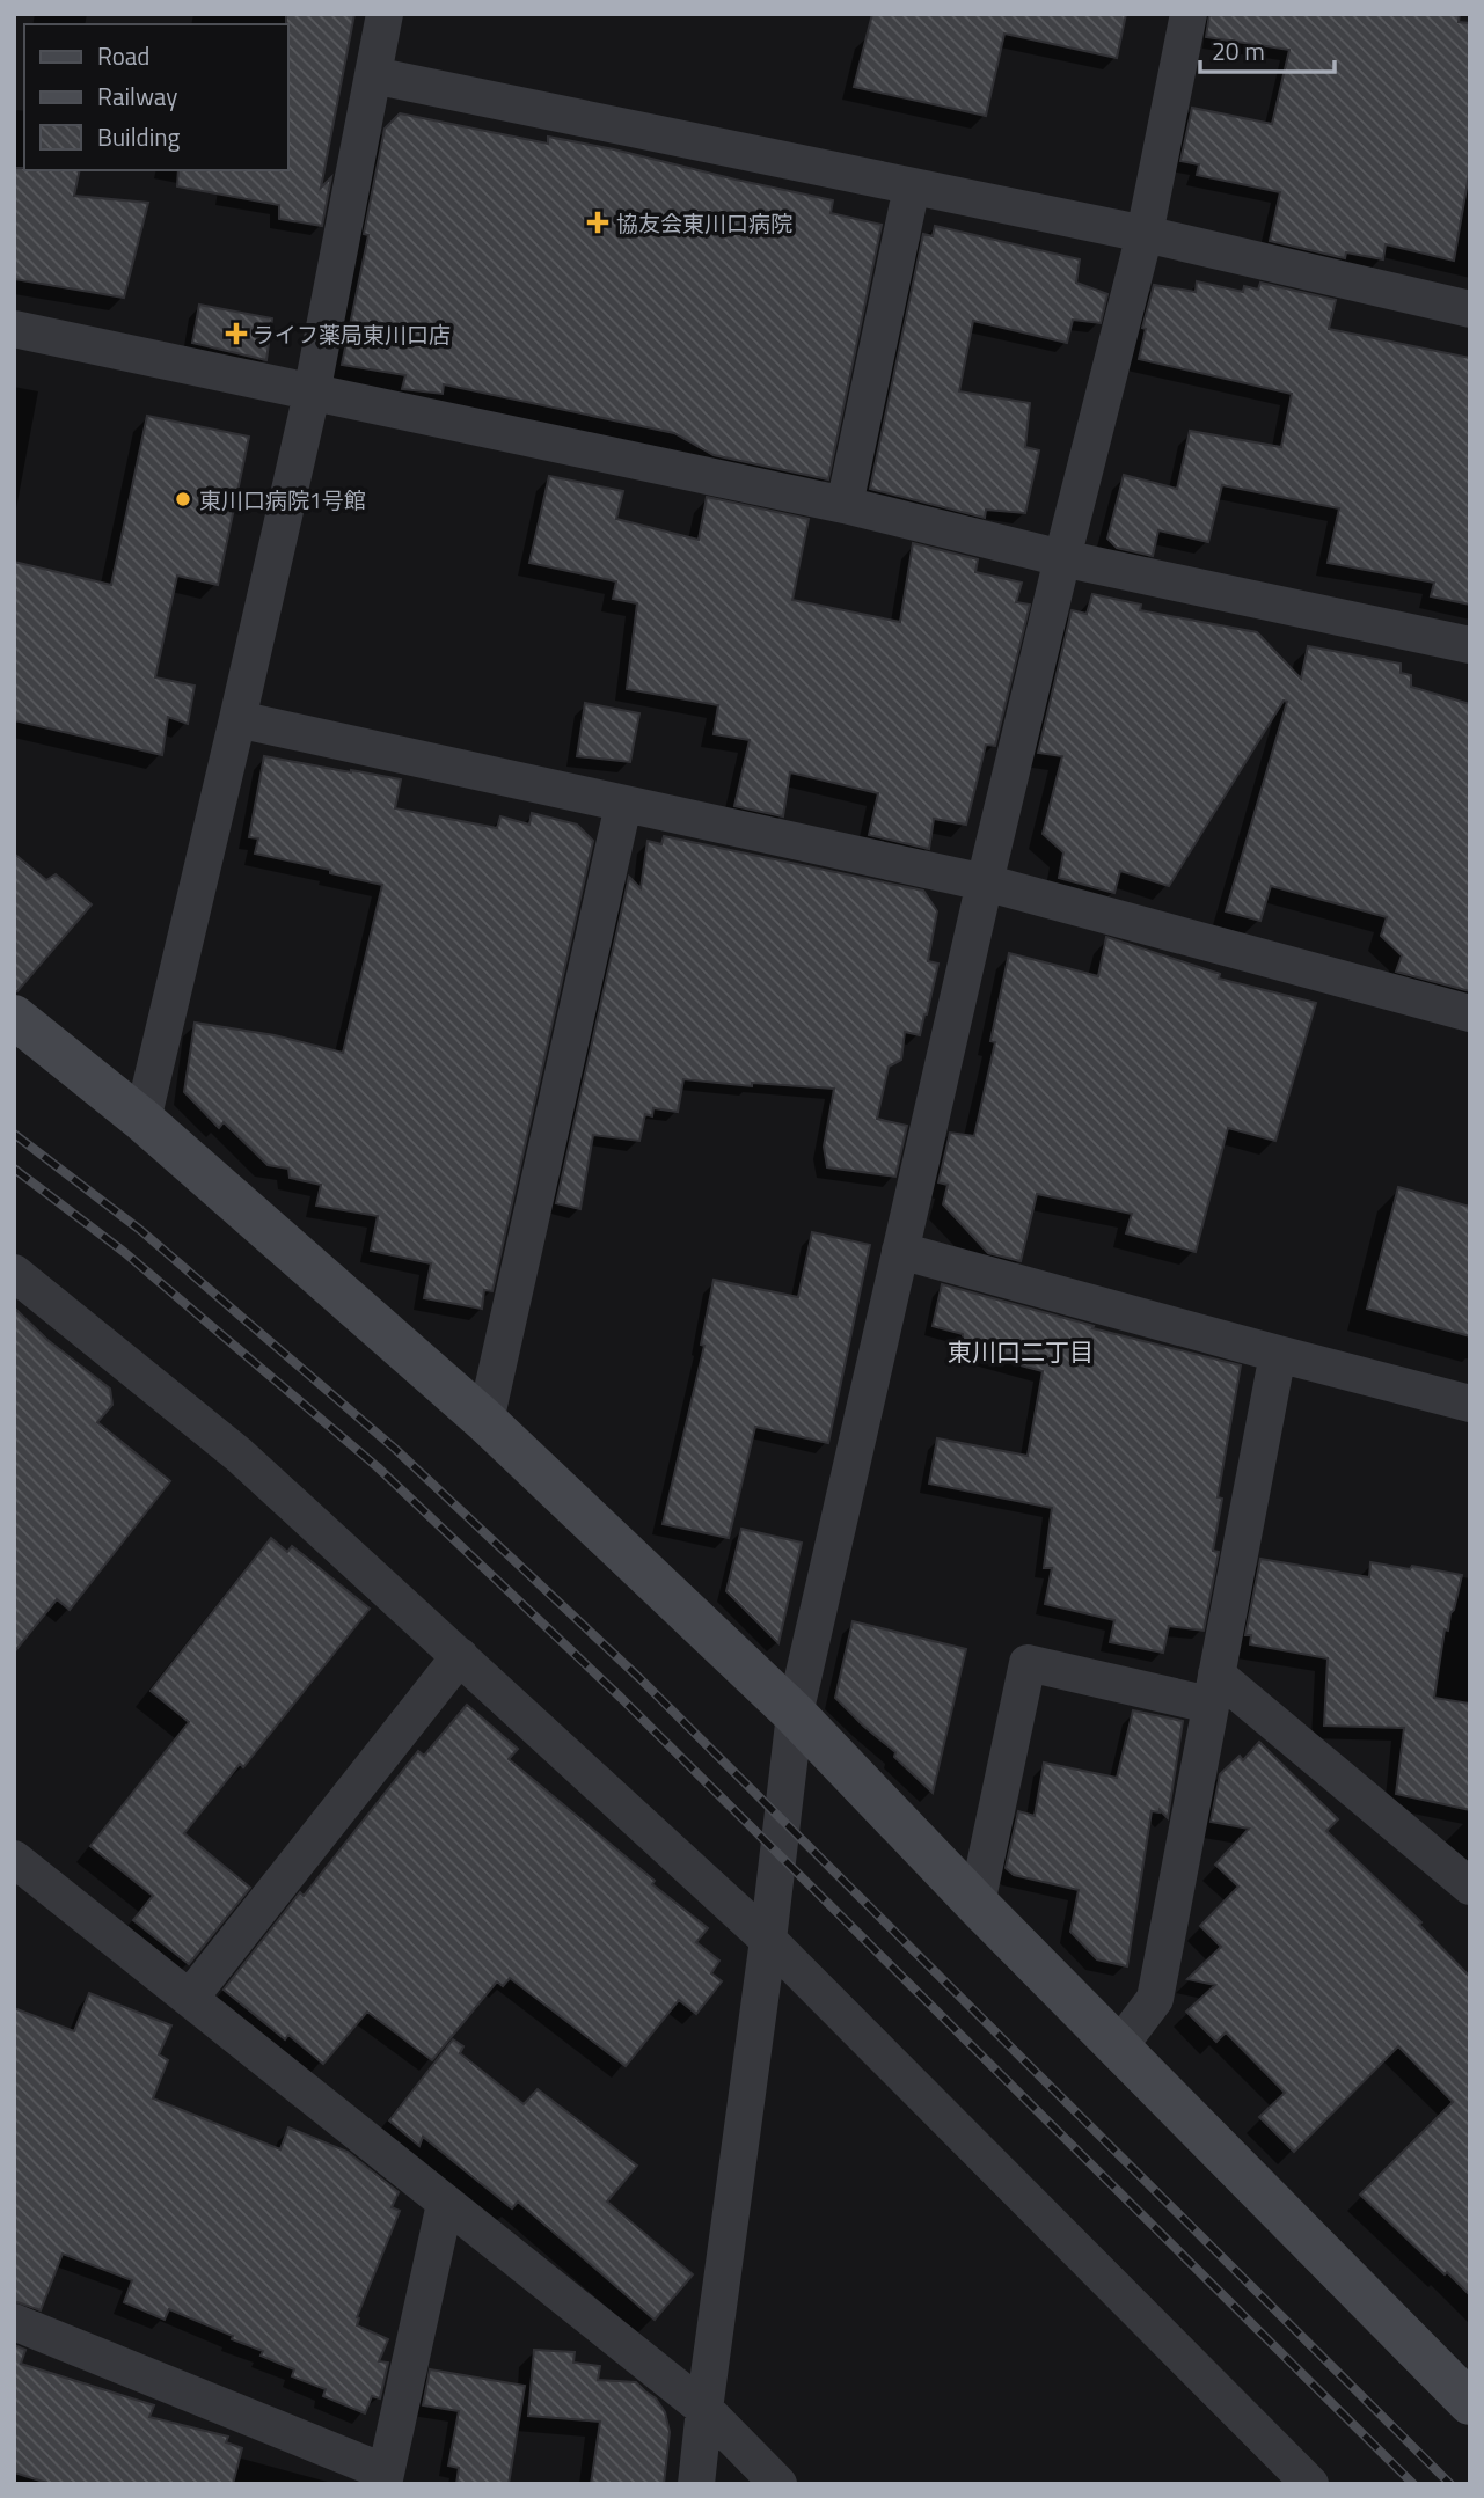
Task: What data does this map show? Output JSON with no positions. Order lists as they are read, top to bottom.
{
  "districts": ["東川口二丁目"],
  "places": {
    "health": ["協友会東川口病院", "ライフ薬局東川口店"],
    "other": ["東川口病院1号館"]
  },
  "legend": ["Road", "Railway", "Building"],
  "scale_bar": "20 m"
}
